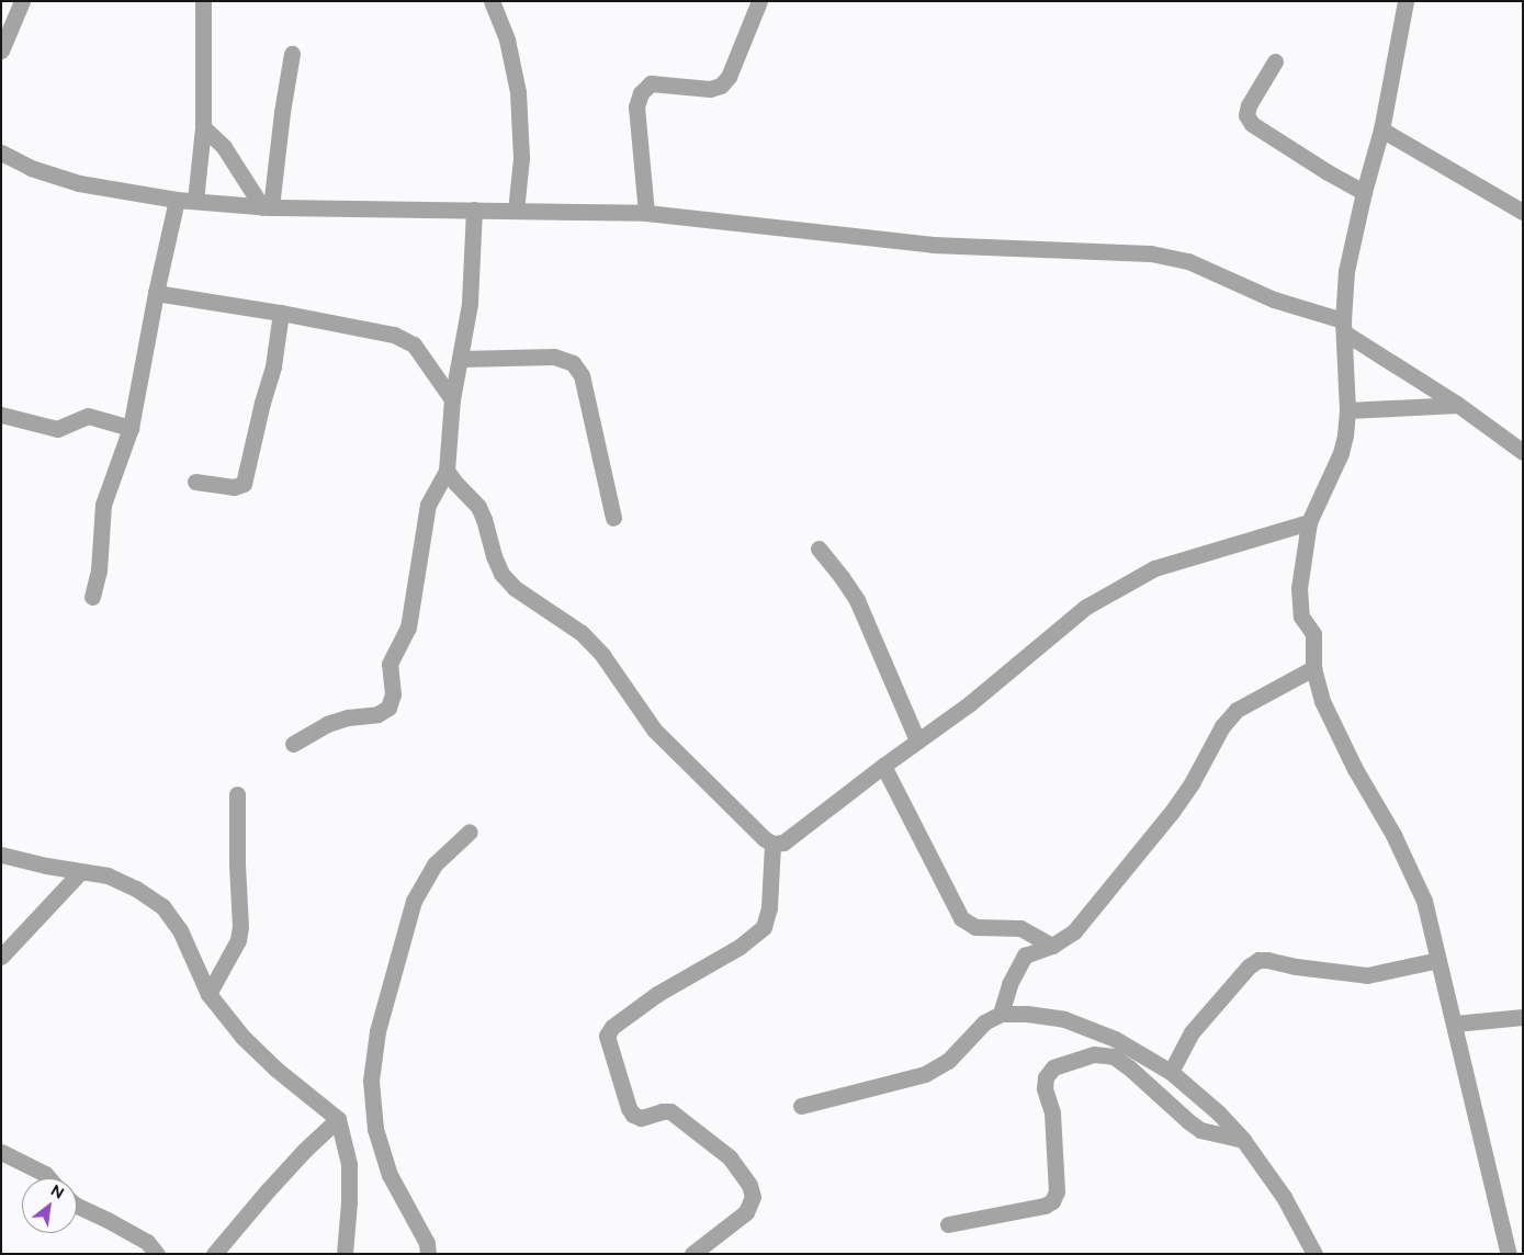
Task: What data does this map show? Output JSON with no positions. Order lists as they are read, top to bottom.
{
  "north": "top right"
}
